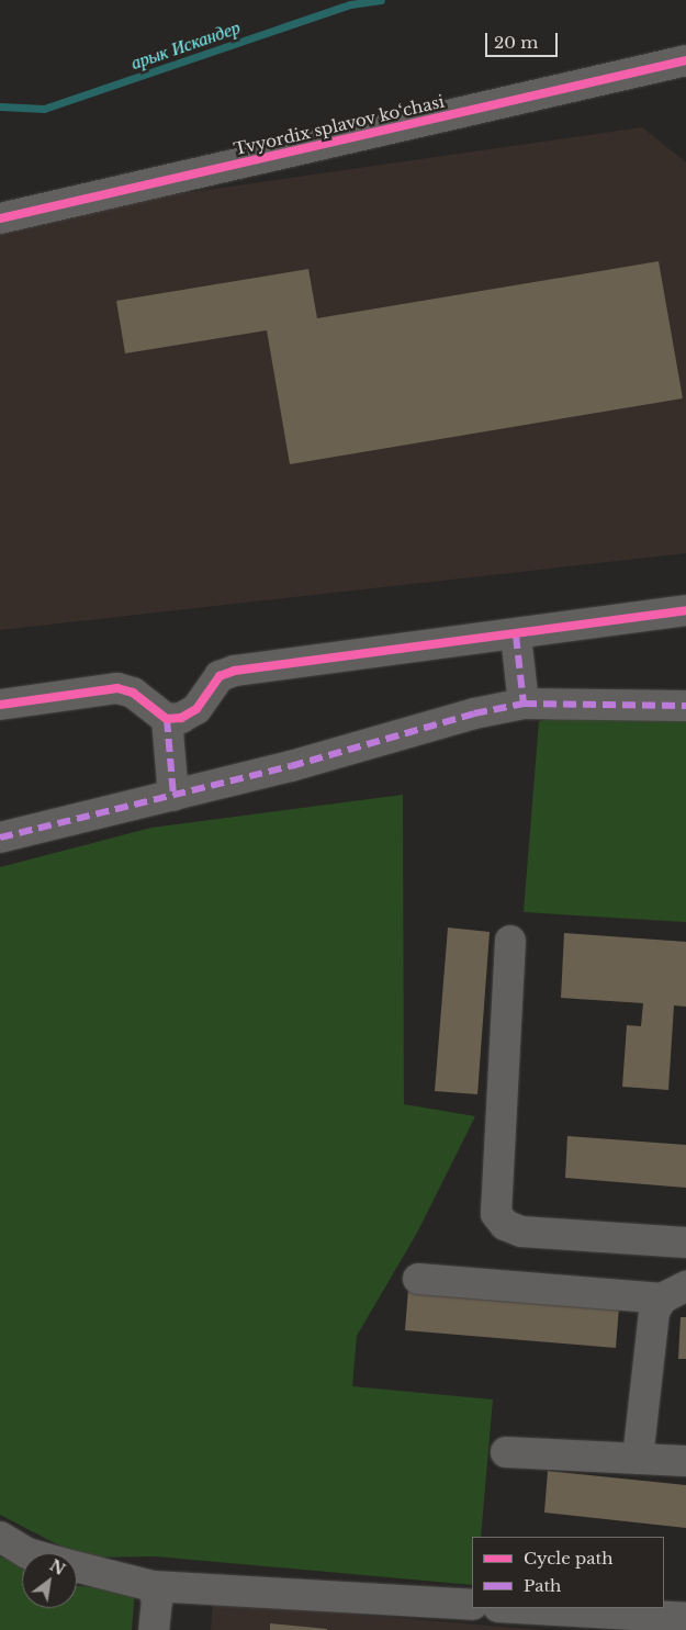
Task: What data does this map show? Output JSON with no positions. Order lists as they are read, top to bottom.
{
  "streets": {
    "street": ["Tvyordix splavov ko‘chasi"]
  },
  "water": ["арык Искандер"],
  "legend": ["Cycle path", "Path"],
  "scale_bar": "20 m",
  "north": "top right"
}
